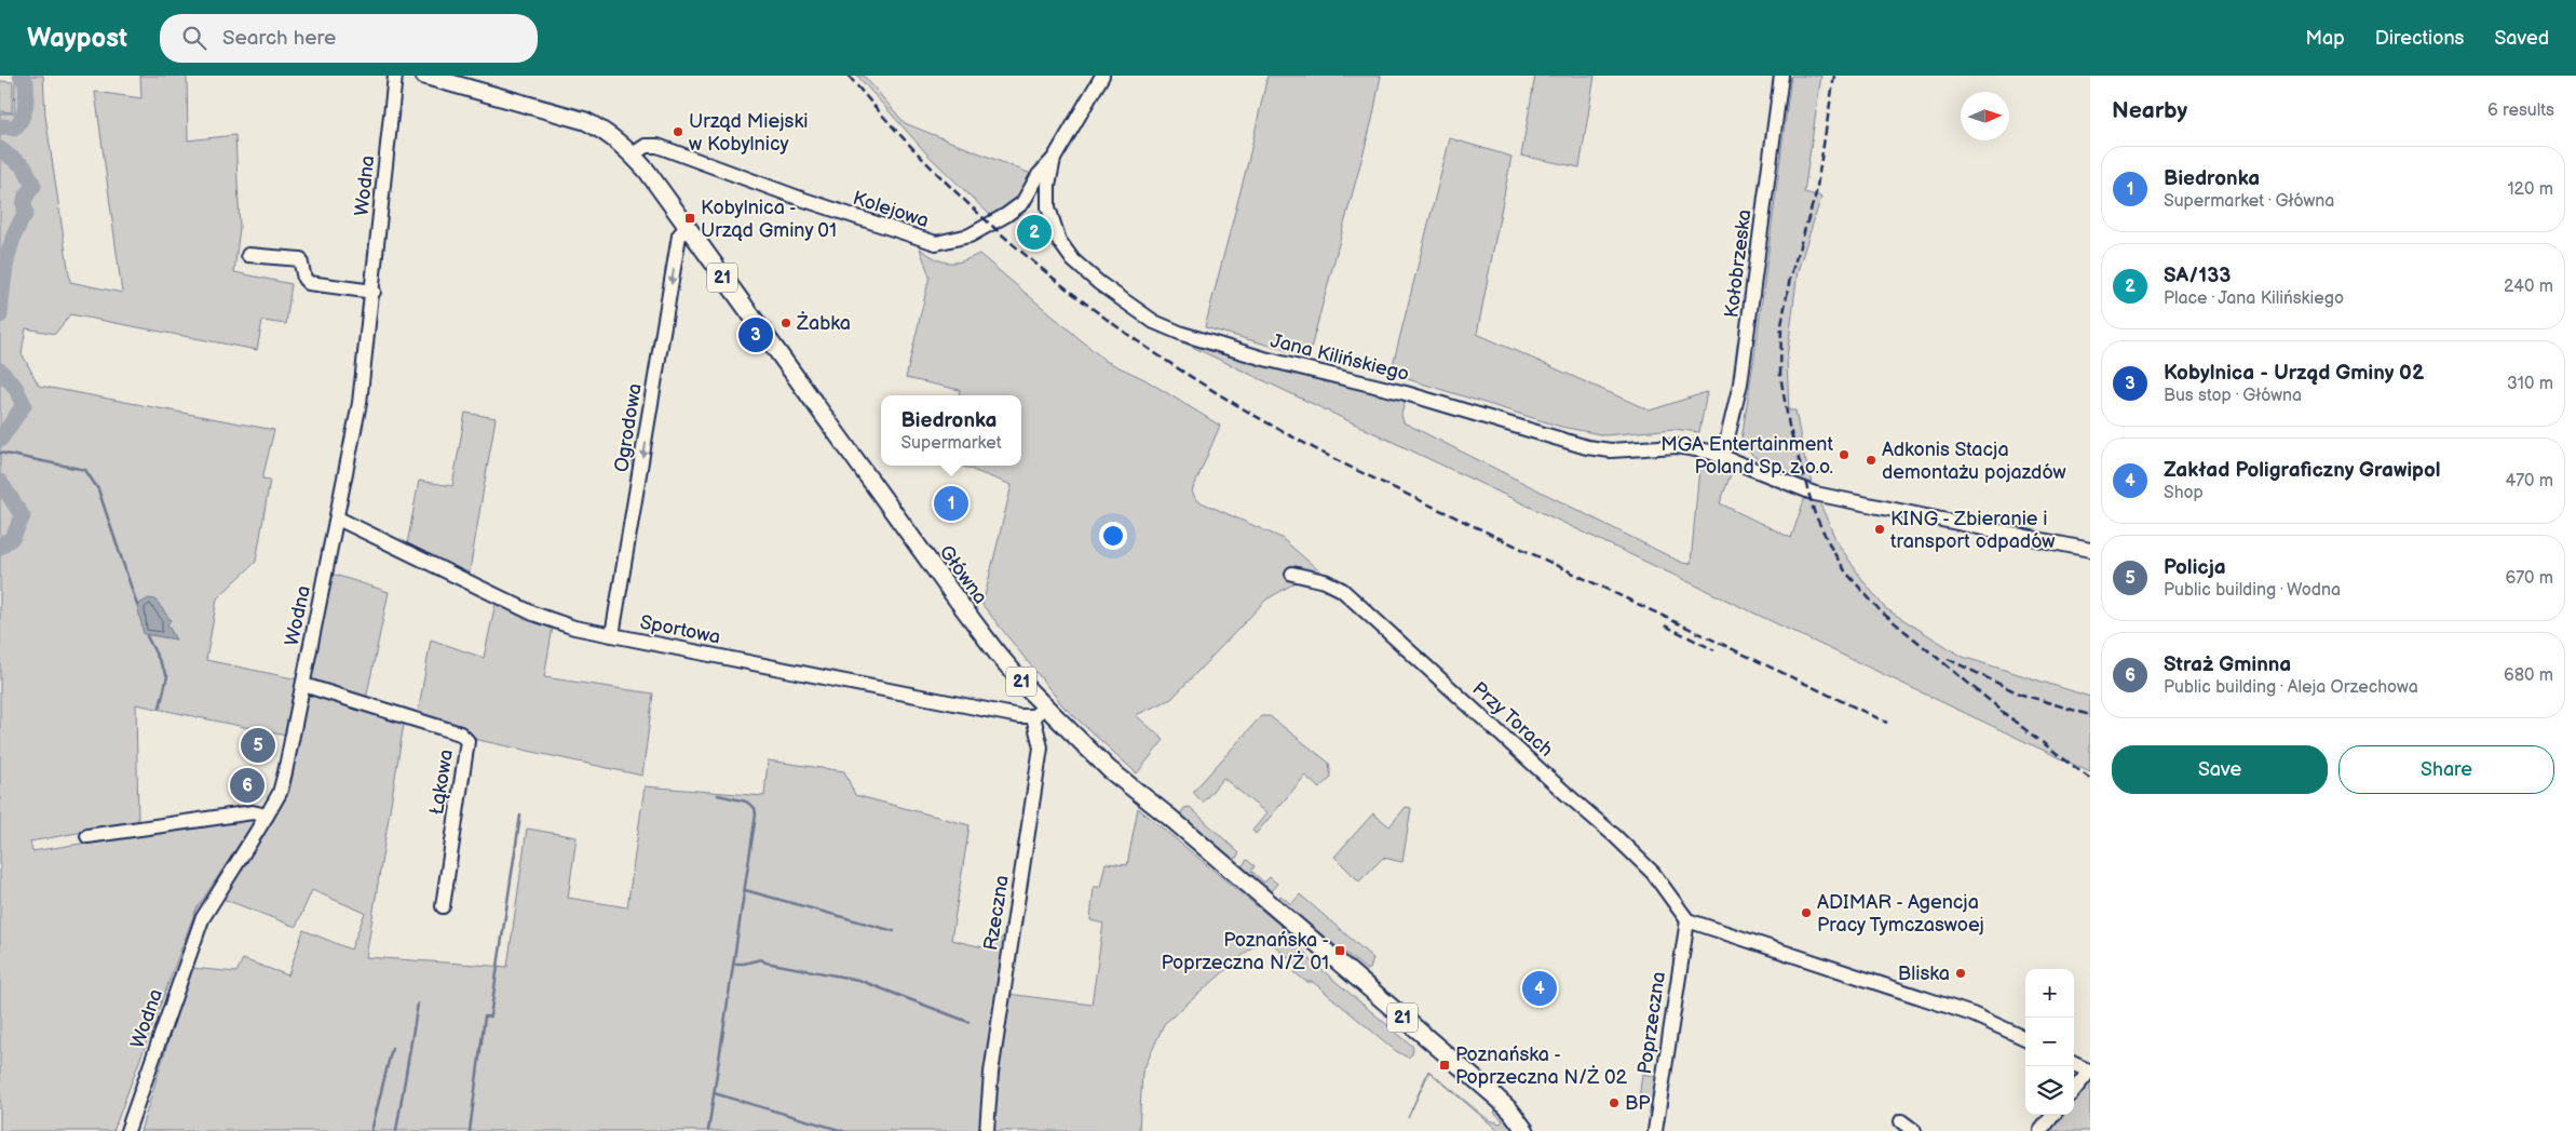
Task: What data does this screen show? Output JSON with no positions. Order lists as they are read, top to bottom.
{
  "streets": {
    "main road": ["21", "Główna"],
    "street": [
      "Wodna",
      "Kolejowa",
      "Kołobrzeska",
      "Jana Kilińskiego",
      "Ogrodowa",
      "Sportowa",
      "Przy Torach",
      "Łąkowa",
      "Rzeczna",
      "Poprzeczna"
    ]
  },
  "crossings": [
    ["Wodna", "Sportowa"],
    ["Wodna", "Łąkowa"],
    ["Kolejowa", "21"],
    ["Kolejowa", "Jana Kilińskiego"],
    ["Kolejowa", "Główna"],
    ["Kołobrzeska", "Jana Kilińskiego"],
    ["21", "Główna"],
    ["Ogrodowa", "Główna"],
    ["Ogrodowa", "Sportowa"],
    ["Główna", "Sportowa"],
    ["Główna", "Rzeczna"],
    ["Sportowa", "Rzeczna"],
    ["Przy Torach", "Poprzeczna"]
  ],
  "one_way": ["Ogrodowa"],
  "places": {
    "other": [
      "Urząd Miejski w Kobylnicy",
      "Żabka",
      "MGA Entertainment Poland Sp. z o.o.",
      "Adkonis Stacja demontażu pojazdów",
      "KING - Zbieranie i transport odpadów",
      "ADIMAR - Agencja Pracy Tymczaswoej",
      "Bliska",
      "BP"
    ],
    "transit": ["Kobylnica - Urząd Gminy 01", "Poznańska - Poprzeczna N/Ż 01", "Poznańska - Poprzeczna N/Ż 02"]
  },
  "north": "right",
  "page": {
    "header": "Waypost",
    "search": "Search here",
    "nav": ["Map", "Directions", "Saved"],
    "heading": ["Nearby", "6 results"],
    "list": [
      {
        "mark": "1",
        "name": "Biedronka",
        "note": "Supermarket · Główna",
        "value": "120 m"
      },
      {
        "mark": "2",
        "name": "SA/133",
        "note": "Place · Jana Kilińskiego",
        "value": "240 m"
      },
      {
        "mark": "3",
        "name": "Kobylnica - Urząd Gminy 02",
        "note": "Bus stop · Główna",
        "value": "310 m"
      },
      {
        "mark": "4",
        "name": "Zakład Poligraficzny Grawipol",
        "note": "Shop",
        "value": "470 m"
      },
      {
        "mark": "5",
        "name": "Policja",
        "note": "Public building · Wodna",
        "value": "670 m"
      },
      {
        "mark": "6",
        "name": "Straż Gminna",
        "note": "Public building · Aleja Orzechowa",
        "value": "680 m"
      }
    ],
    "pins": [
      "2",
      "3",
      "1",
      "5",
      "6",
      "4"
    ],
    "popup": ["Biedronka", "Supermarket"],
    "buttons": ["Save", "Share"],
    "map_buttons": ["+", "−"]
  }
}
